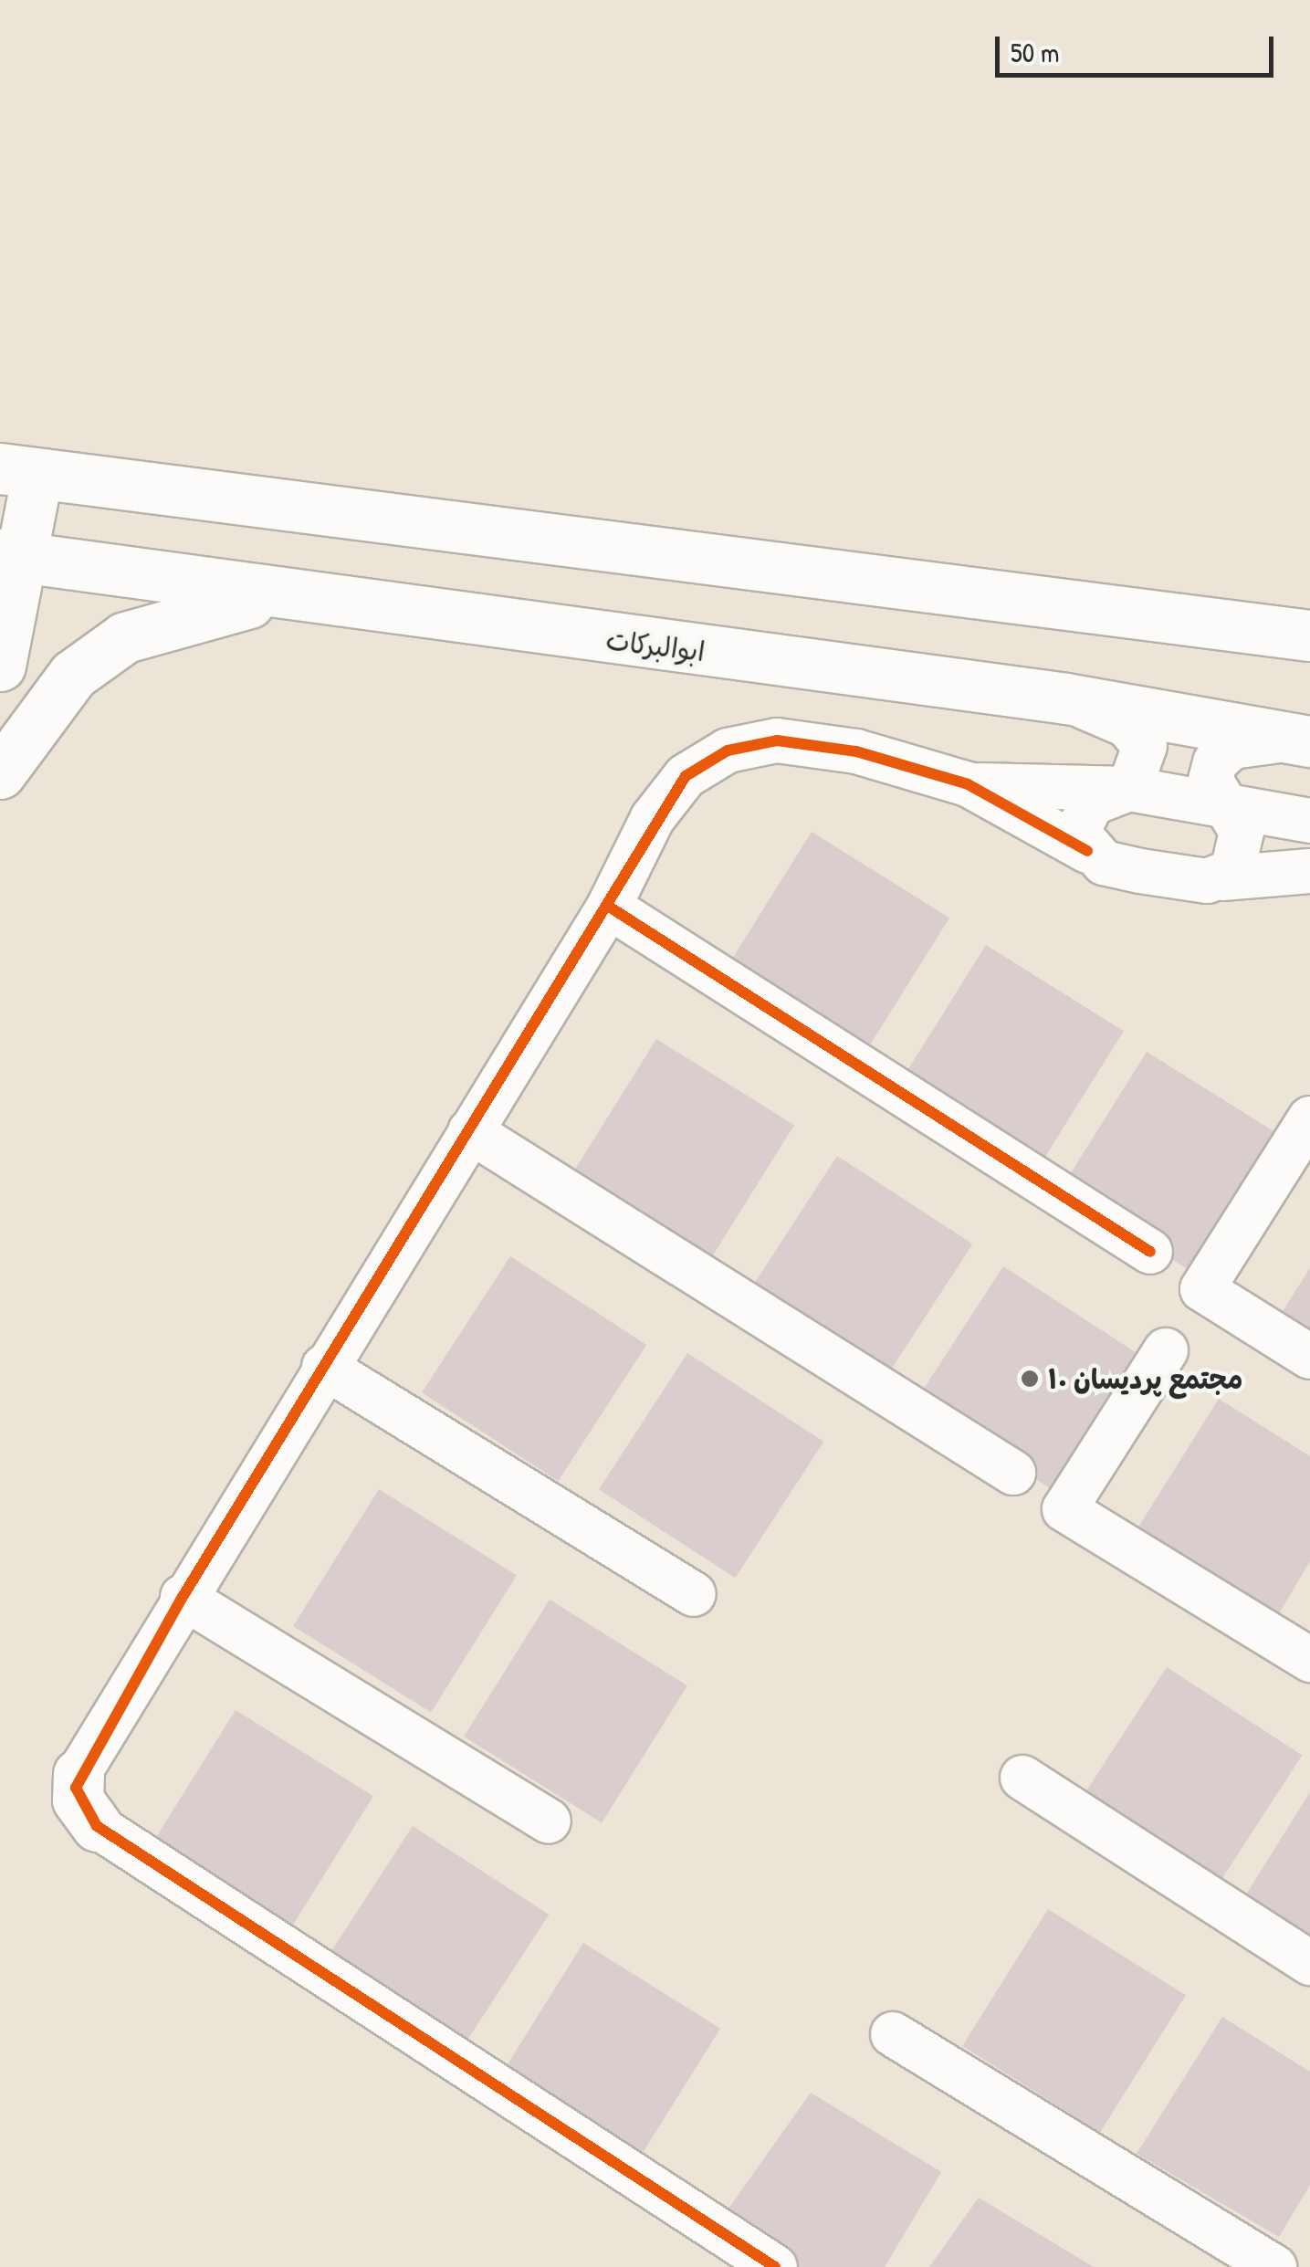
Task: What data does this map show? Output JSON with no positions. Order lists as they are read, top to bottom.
{
  "streets": {
    "main road": ["ابوالبرکات"]
  },
  "places": ["مجتمع پردیسان ۱۰"],
  "scale_bar": "50 m"
}
